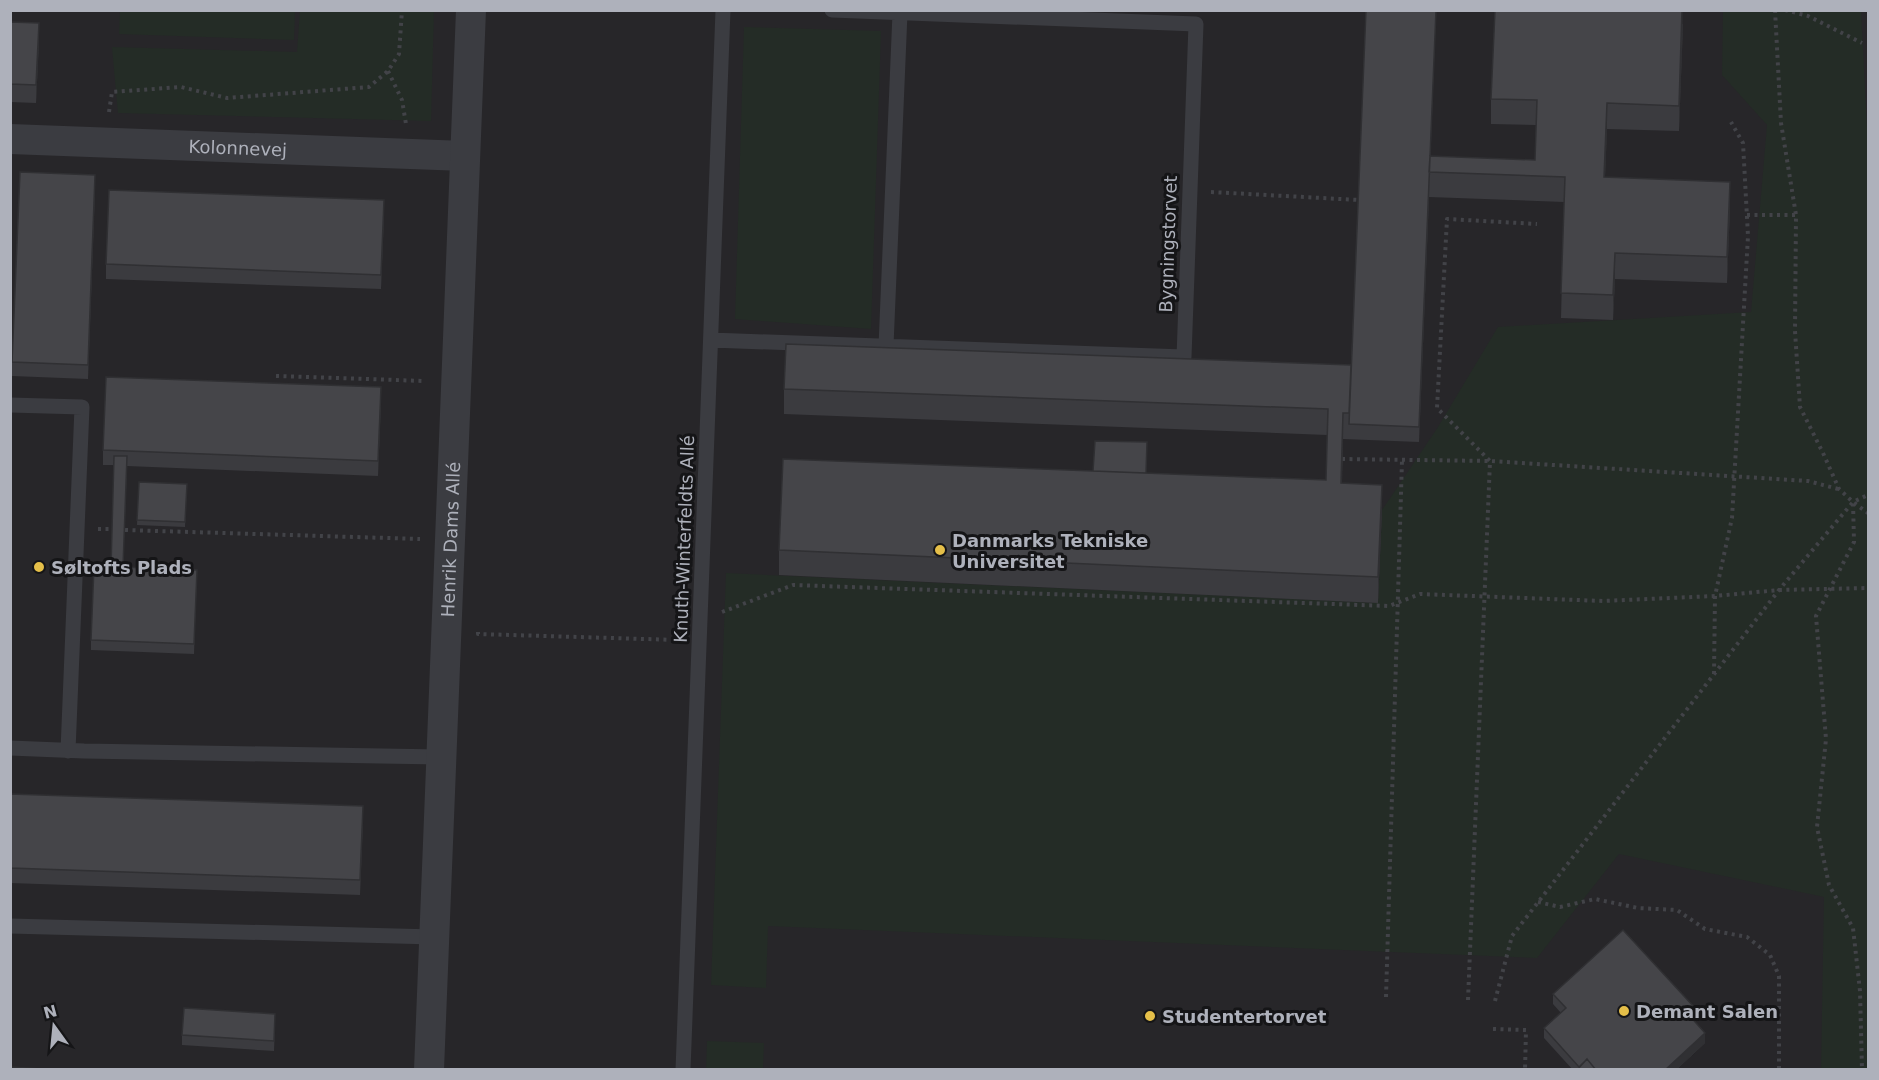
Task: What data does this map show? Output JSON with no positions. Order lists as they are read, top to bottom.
{
  "streets": {
    "street": ["Kolonnevej", "Henrik Dams Allé"],
    "lane": ["Bygningstorvet", "Knuth-Winterfeldts Allé"]
  },
  "crossings": [
    ["Kolonnevej", "Henrik Dams Allé"],
    ["Bygningstorvet", "Knuth-Winterfeldts Allé"]
  ],
  "places": [
    "Danmarks Tekniske Universitet",
    "Søltofts Plads",
    "Demant Salen",
    "Studentertorvet"
  ],
  "north": "top"
}
